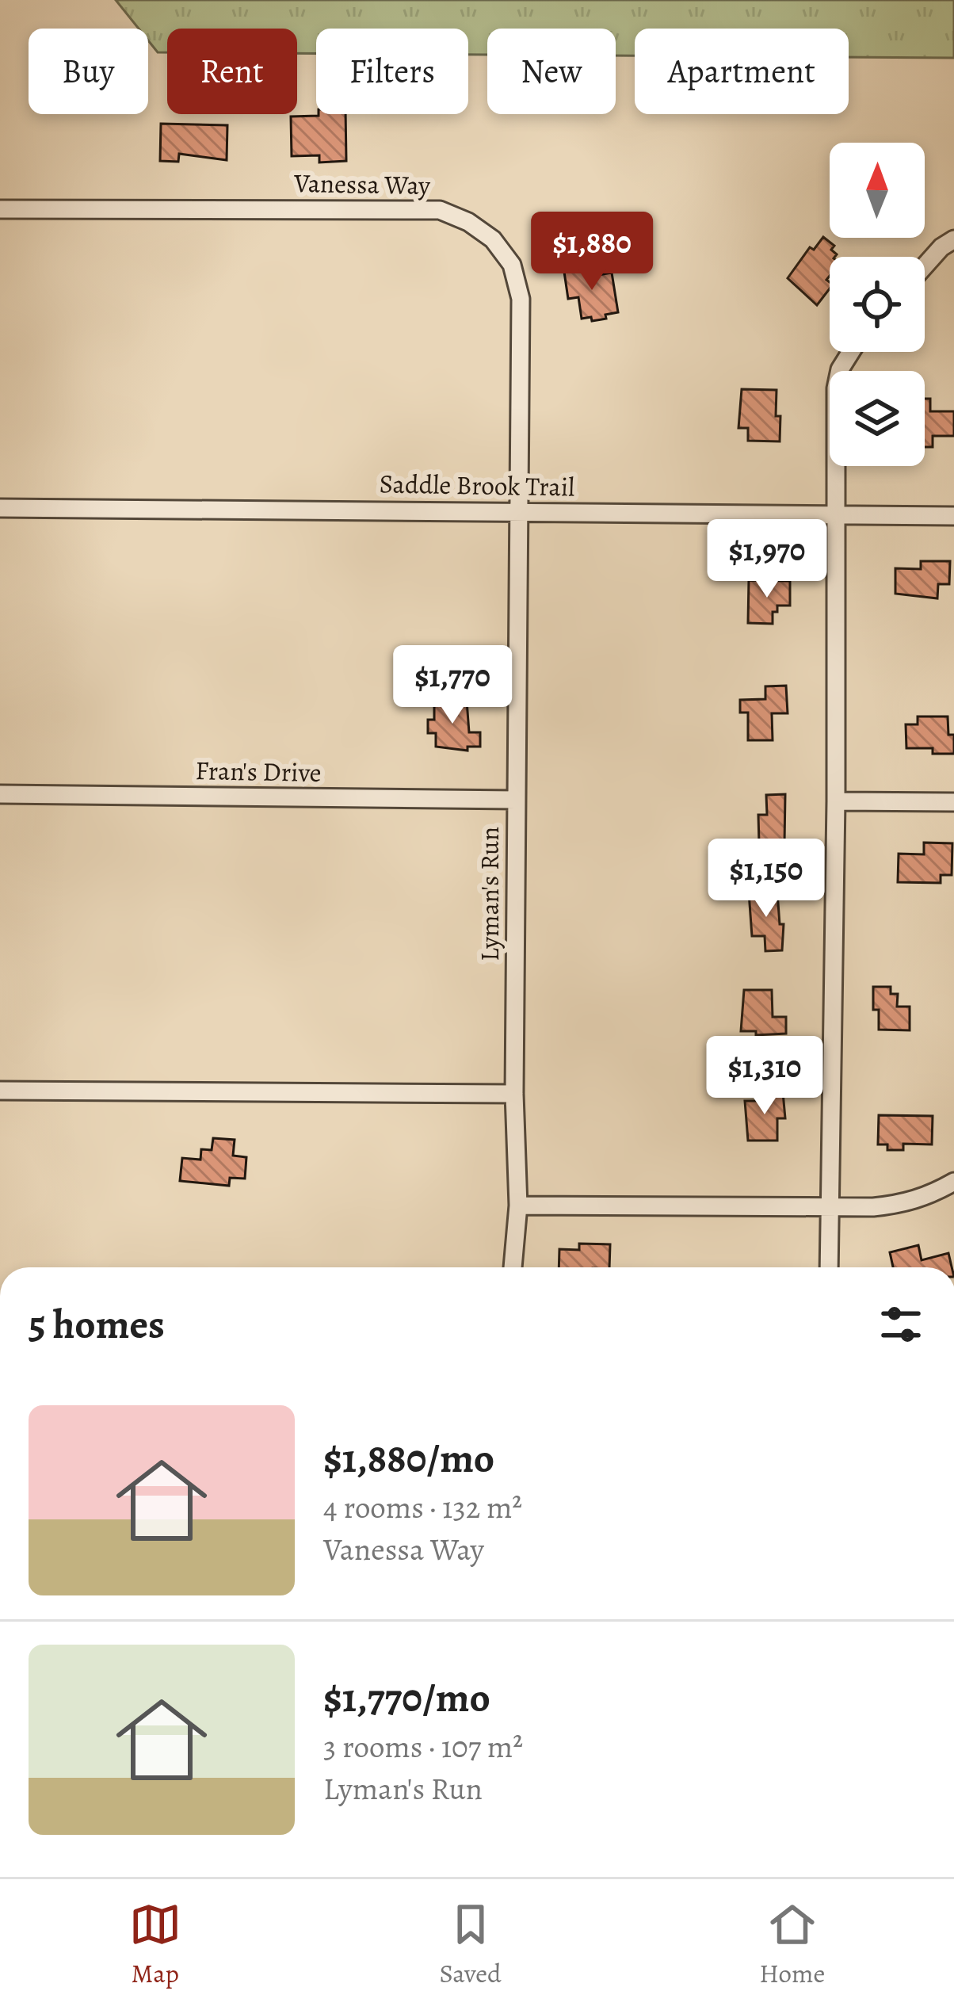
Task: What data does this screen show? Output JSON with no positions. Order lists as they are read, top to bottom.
{
  "streets": {
    "street": [
      "Vanessa Way",
      "Saddle Brook Trail",
      "Fran's Drive",
      "Lyman's Run"
    ]
  },
  "crossings": [
    ["Vanessa Way", "Saddle Brook Trail"],
    ["Vanessa Way", "Lyman's Run"],
    ["Saddle Brook Trail", "Lyman's Run"],
    ["Fran's Drive", "Lyman's Run"]
  ],
  "north": "top",
  "page": {
    "chip": [
      "Buy",
      "Rent",
      "Filters",
      "New",
      "Apartment"
    ],
    "price": [
      "$1,880",
      "$1,970",
      "$1,770",
      "$1,150",
      "$1,310"
    ],
    "heading": "5 homes",
    "list": [
      {
        "name": "$1,880/mo",
        "note": "4 rooms · 132 m² · Vanessa Way"
      },
      {
        "name": "$1,770/mo",
        "note": "3 rooms · 107 m² · Lyman's Run"
      }
    ],
    "tabs": ["Map", "Saved", "Home"]
  }
}
